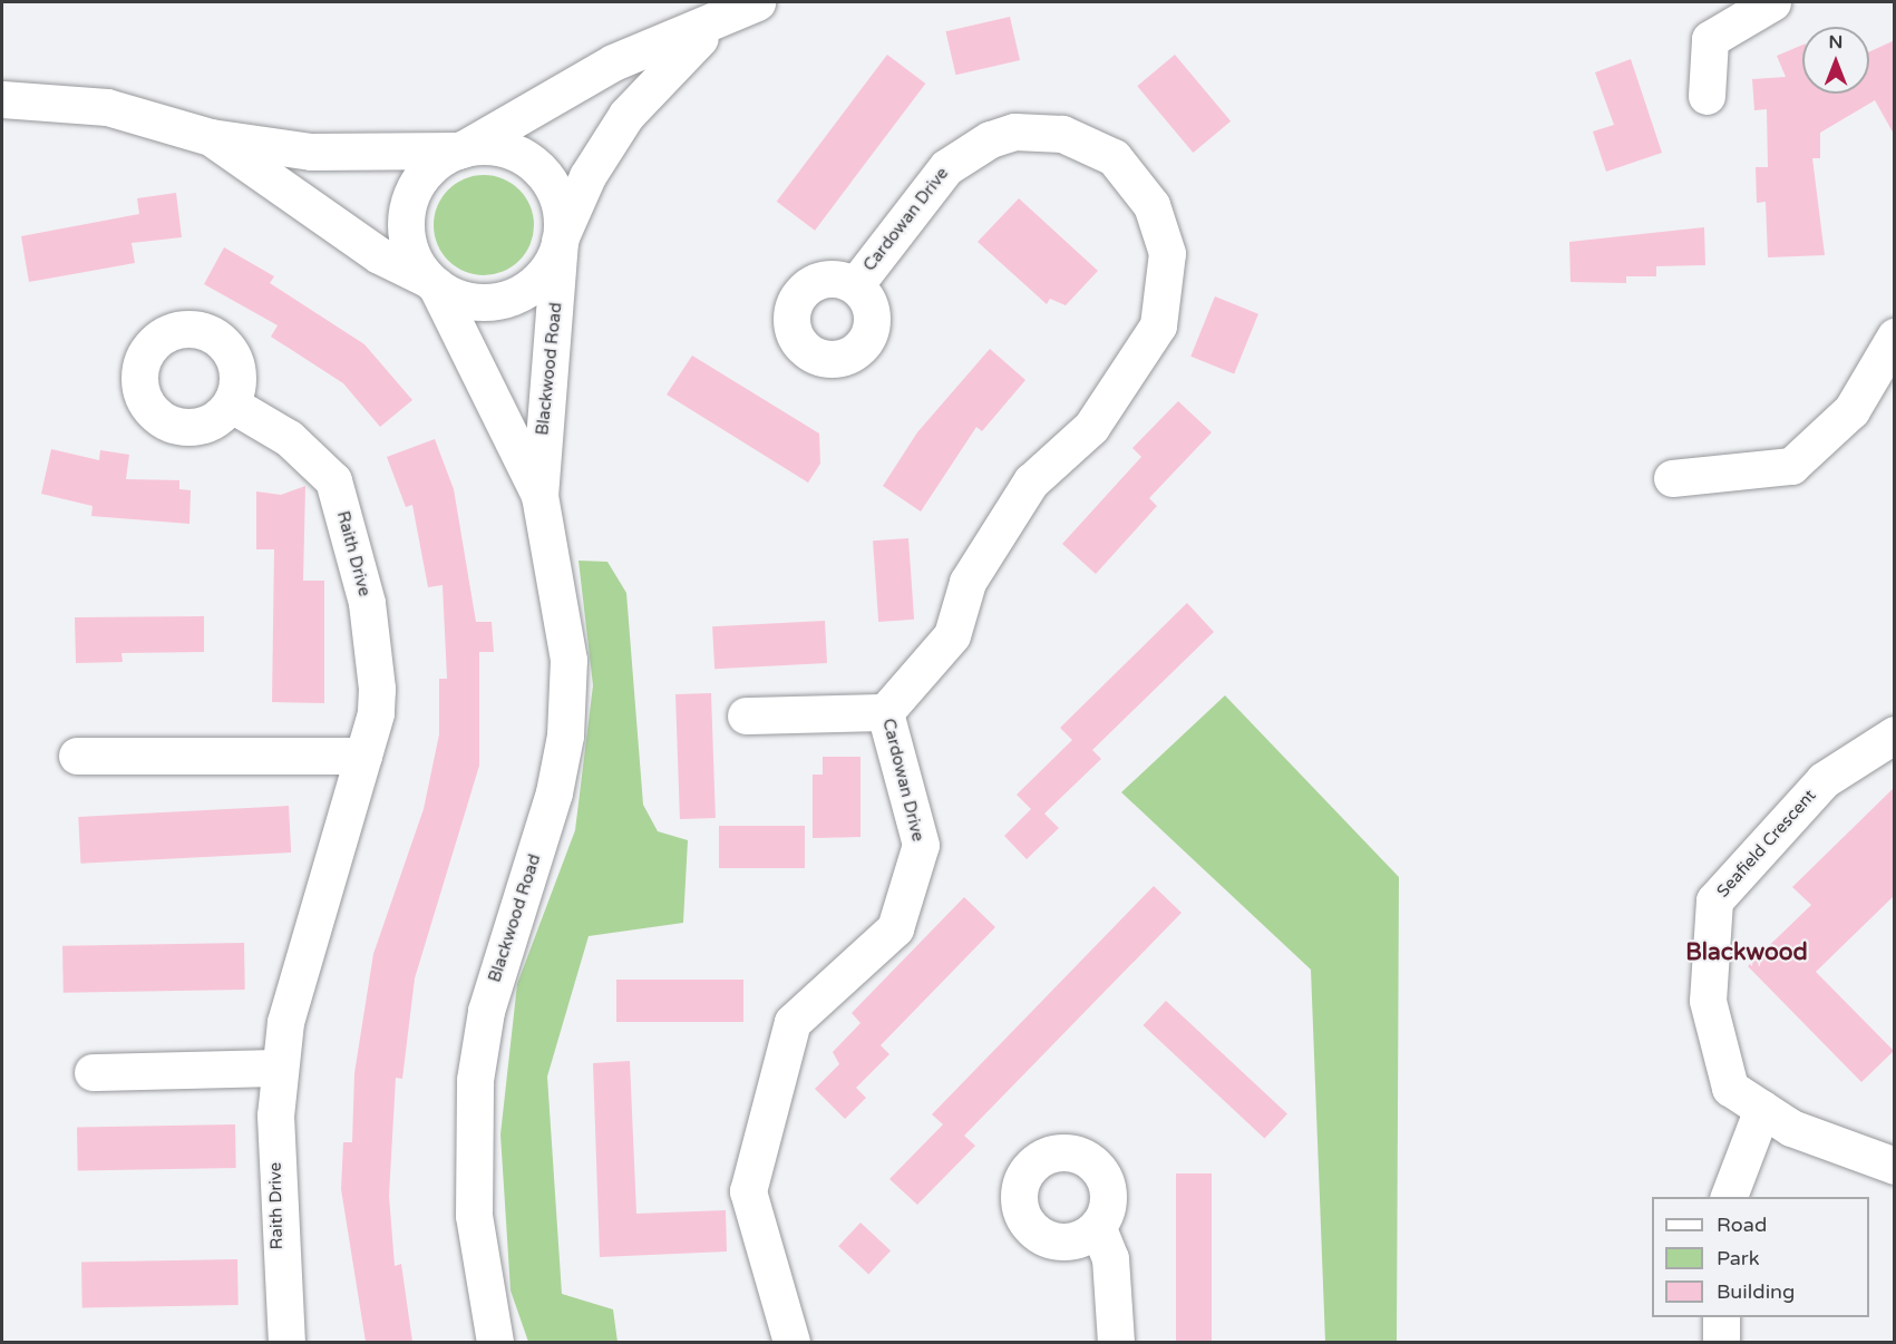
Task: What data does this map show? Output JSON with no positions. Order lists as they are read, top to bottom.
{
  "streets": {
    "street": [
      "Cardowan Drive",
      "Blackwood Road",
      "Raith Drive",
      "Seafield Crescent"
    ]
  },
  "districts": ["Blackwood"],
  "legend": ["Road", "Park", "Building"],
  "north": "top"
}
